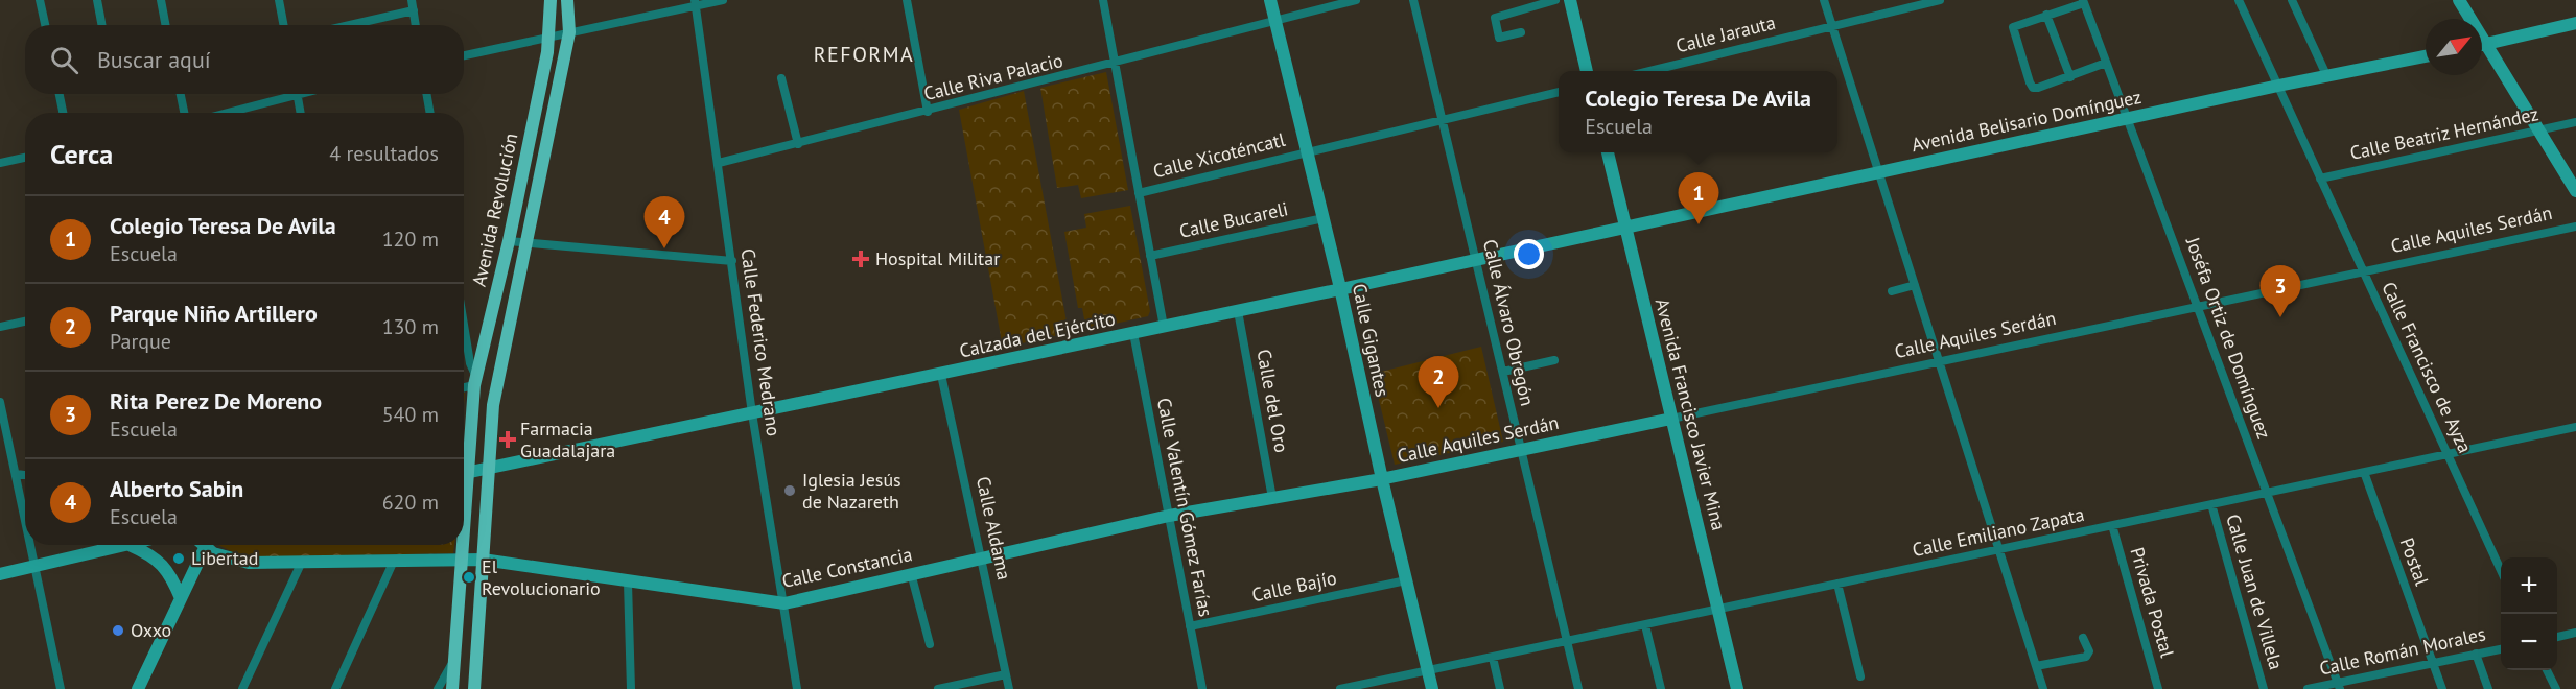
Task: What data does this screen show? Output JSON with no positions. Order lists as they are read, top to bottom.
{
  "streets": {
    "main road": [
      "Avenida Belisario Domínguez",
      "Avenida Revolución",
      "Calle Aquiles Serdán",
      "Calzada del Ejército",
      "Calle Gigantes",
      "Avenida Francisco Javier Mina",
      "Calle Constancia"
    ],
    "street": [
      "Calle Jarauta",
      "Calle Riva Palacio",
      "Calle Beatriz Hernández",
      "Calle Xicoténcatl",
      "Calle Bucareli",
      "Calle Álvaro Obregón",
      "Joséfa Ortiz de Domínguez",
      "Calle Federico Medrano",
      "Calle Francisco de Ayza",
      "Calle del Oro",
      "Calle Valentín Gómez Farías",
      "Calle Aldama",
      "Calle Emiliano Zapata",
      "Postal",
      "Calle Bajío",
      "Calle Juan de Villela",
      "Privada Postal",
      "Calle Román Morales"
    ]
  },
  "crossings": [
    ["Calle Riva Palacio", "Calle Gigantes"],
    ["Calle Riva Palacio", "Calle Federico Medrano"],
    ["Avenida Belisario Domínguez", "Calzada del Ejército"],
    ["Avenida Belisario Domínguez", "Joséfa Ortiz de Domínguez"],
    ["Avenida Belisario Domínguez", "Calle Francisco de Ayza"],
    ["Avenida Belisario Domínguez", "Avenida Francisco Javier Mina"],
    ["Calle Beatriz Hernández", "Calle Francisco de Ayza"],
    ["Calle Xicoténcatl", "Calle Gigantes"],
    ["Avenida Revolución", "Calzada del Ejército"],
    ["Avenida Revolución", "Calle Constancia"],
    ["Calle Bucareli", "Calle Gigantes"],
    ["Calle Aquiles Serdán", "Calle Álvaro Obregón"],
    ["Calle Aquiles Serdán", "Joséfa Ortiz de Domínguez"],
    ["Calle Aquiles Serdán", "Calle Gigantes"],
    ["Calle Aquiles Serdán", "Calle Francisco de Ayza"],
    ["Calle Aquiles Serdán", "Avenida Francisco Javier Mina"],
    ["Calle Aquiles Serdán", "Calle Constancia"],
    ["Calle Álvaro Obregón", "Calzada del Ejército"],
    ["Calle Álvaro Obregón", "Calle Emiliano Zapata"],
    ["Calzada del Ejército", "Calle Gigantes"],
    ["Calzada del Ejército", "Calle Federico Medrano"],
    ["Calzada del Ejército", "Calle del Oro"],
    ["Calzada del Ejército", "Avenida Francisco Javier Mina"],
    ["Calzada del Ejército", "Calle Valentín Gómez Farías"],
    ["Calzada del Ejército", "Calle Aldama"],
    ["Joséfa Ortiz de Domínguez", "Calle Emiliano Zapata"],
    ["Joséfa Ortiz de Domínguez", "Calle Román Morales"],
    ["Calle Gigantes", "Calle Emiliano Zapata"],
    ["Calle Gigantes", "Calle Constancia"],
    ["Calle Gigantes", "Calle Bajío"],
    ["Calle Federico Medrano", "Calle Constancia"],
    ["Calle Francisco de Ayza", "Calle Emiliano Zapata"],
    ["Calle del Oro", "Calle Constancia"],
    ["Avenida Francisco Javier Mina", "Calle Emiliano Zapata"],
    ["Calle Valentín Gómez Farías", "Calle Constancia"],
    ["Calle Valentín Gómez Farías", "Calle Bajío"],
    ["Calle Aldama", "Calle Constancia"],
    ["Calle Emiliano Zapata", "Postal"],
    ["Calle Emiliano Zapata", "Calle Juan de Villela"],
    ["Calle Emiliano Zapata", "Privada Postal"],
    ["Postal", "Calle Román Morales"]
  ],
  "districts": ["REFORMA"],
  "places": {
    "health": ["Hospital Militar", "Farmacia Guadalajara"],
    "other": [
      "Iglesia Jesús de Nazareth",
      "Libertad",
      "El Revolucionario",
      "Oxxo"
    ]
  },
  "north": "top right",
  "page": {
    "search": "Buscar aquí",
    "popup": ["Colegio Teresa De Avila", "Escuela"],
    "heading": ["Cerca", "4 resultados"],
    "pins": [
      "1",
      "4",
      "3",
      "2"
    ],
    "list": [
      {
        "mark": "1",
        "name": "Colegio Teresa De Avila",
        "note": "Escuela",
        "value": "120 m"
      },
      {
        "mark": "2",
        "name": "Parque Niño Artillero",
        "note": "Parque",
        "value": "130 m"
      },
      {
        "mark": "3",
        "name": "Rita Perez De Moreno",
        "note": "Escuela",
        "value": "540 m"
      },
      {
        "mark": "4",
        "name": "Alberto Sabin",
        "note": "Escuela",
        "value": "620 m"
      }
    ],
    "map_buttons": ["+", "−"]
  }
}
